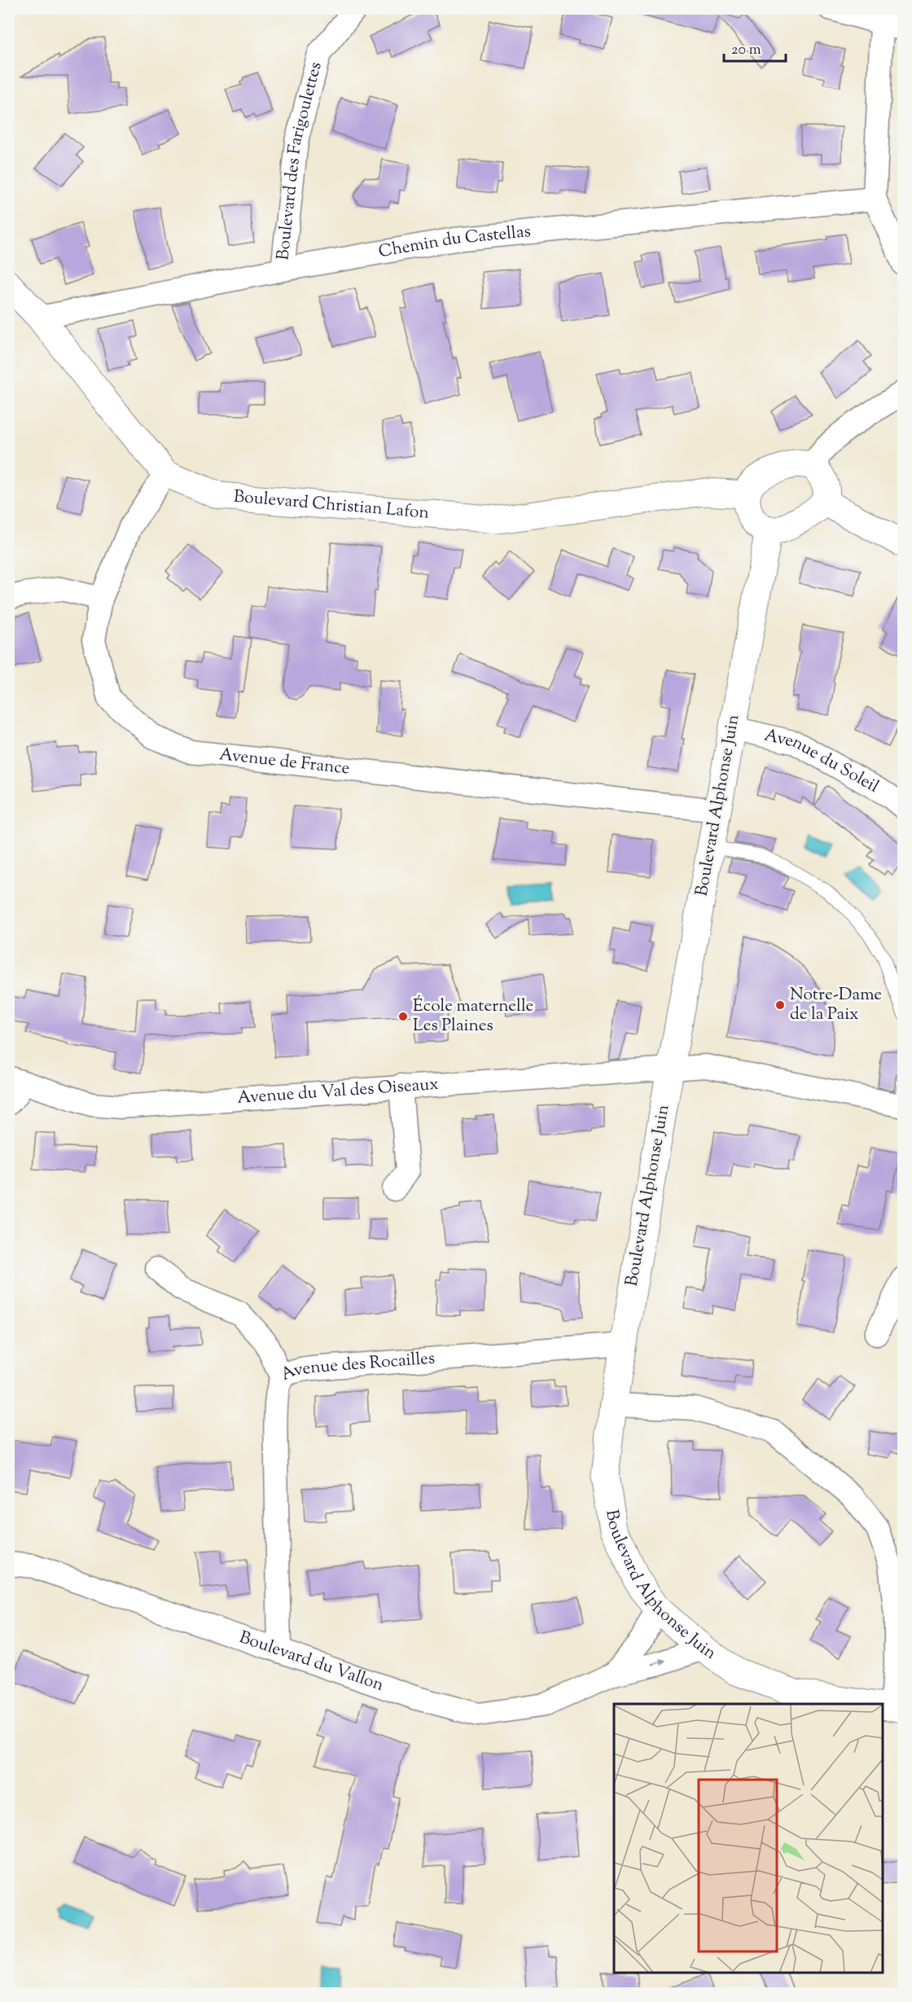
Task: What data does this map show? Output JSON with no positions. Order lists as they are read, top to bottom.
{
  "streets": {
    "street": [
      "Boulevard des Farigoulettes",
      "Chemin du Castellas",
      "Boulevard Christian Lafon",
      "Avenue de France",
      "Avenue du Soleil",
      "Boulevard Alphonse Juin",
      "Avenue du Val des Oiseaux",
      "Avenue des Rocailles",
      "Boulevard du Vallon"
    ]
  },
  "crossings": [
    ["Boulevard des Farigoulettes", "Chemin du Castellas"],
    ["Chemin du Castellas", "Boulevard Christian Lafon"],
    ["Boulevard Christian Lafon", "Avenue de France"],
    ["Boulevard Christian Lafon", "Boulevard Alphonse Juin"],
    ["Avenue de France", "Boulevard Alphonse Juin"],
    ["Avenue du Soleil", "Boulevard Alphonse Juin"],
    ["Boulevard Alphonse Juin", "Avenue du Val des Oiseaux"],
    ["Boulevard Alphonse Juin", "Avenue des Rocailles"],
    ["Boulevard Alphonse Juin", "Boulevard du Vallon"],
    ["Avenue des Rocailles", "Boulevard du Vallon"]
  ],
  "places": ["Notre-Dame de la Paix", "École maternelle Les Plaines"],
  "scale_bar": "20 m"
}
